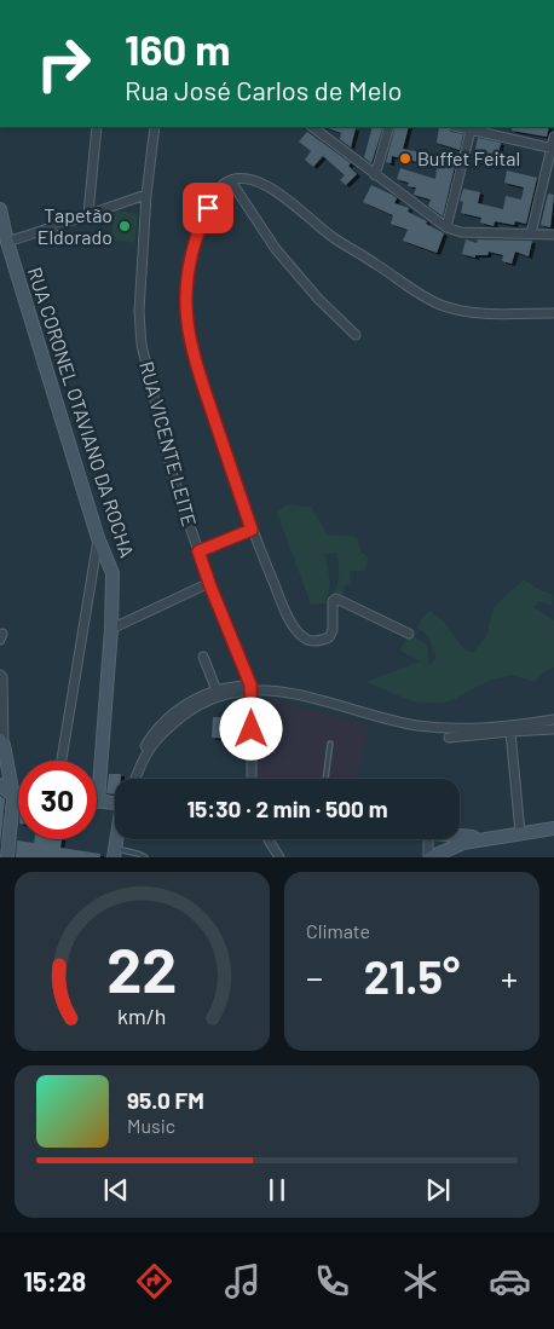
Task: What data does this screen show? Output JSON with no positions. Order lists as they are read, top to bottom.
{
  "streets": {
    "street": ["RUA CORONEL OTAVIANO DA ROCHA", "RUA VICENTE LEITE"]
  },
  "places": ["Buffet Feital", "Tapetão Eldorado"],
  "page": {
    "turn": ["160 m", "Rua José Carlos de Melo"],
    "limit": "30",
    "trip": "15:30 · 2 min · 500 m",
    "tile": "Climate",
    "heat": ["−", "21.5°", "+"],
    "song": ["95.0 FM", "Music"],
    "tabs": "15:28",
    "gauge": ["22", "km/h"]
  }
}
